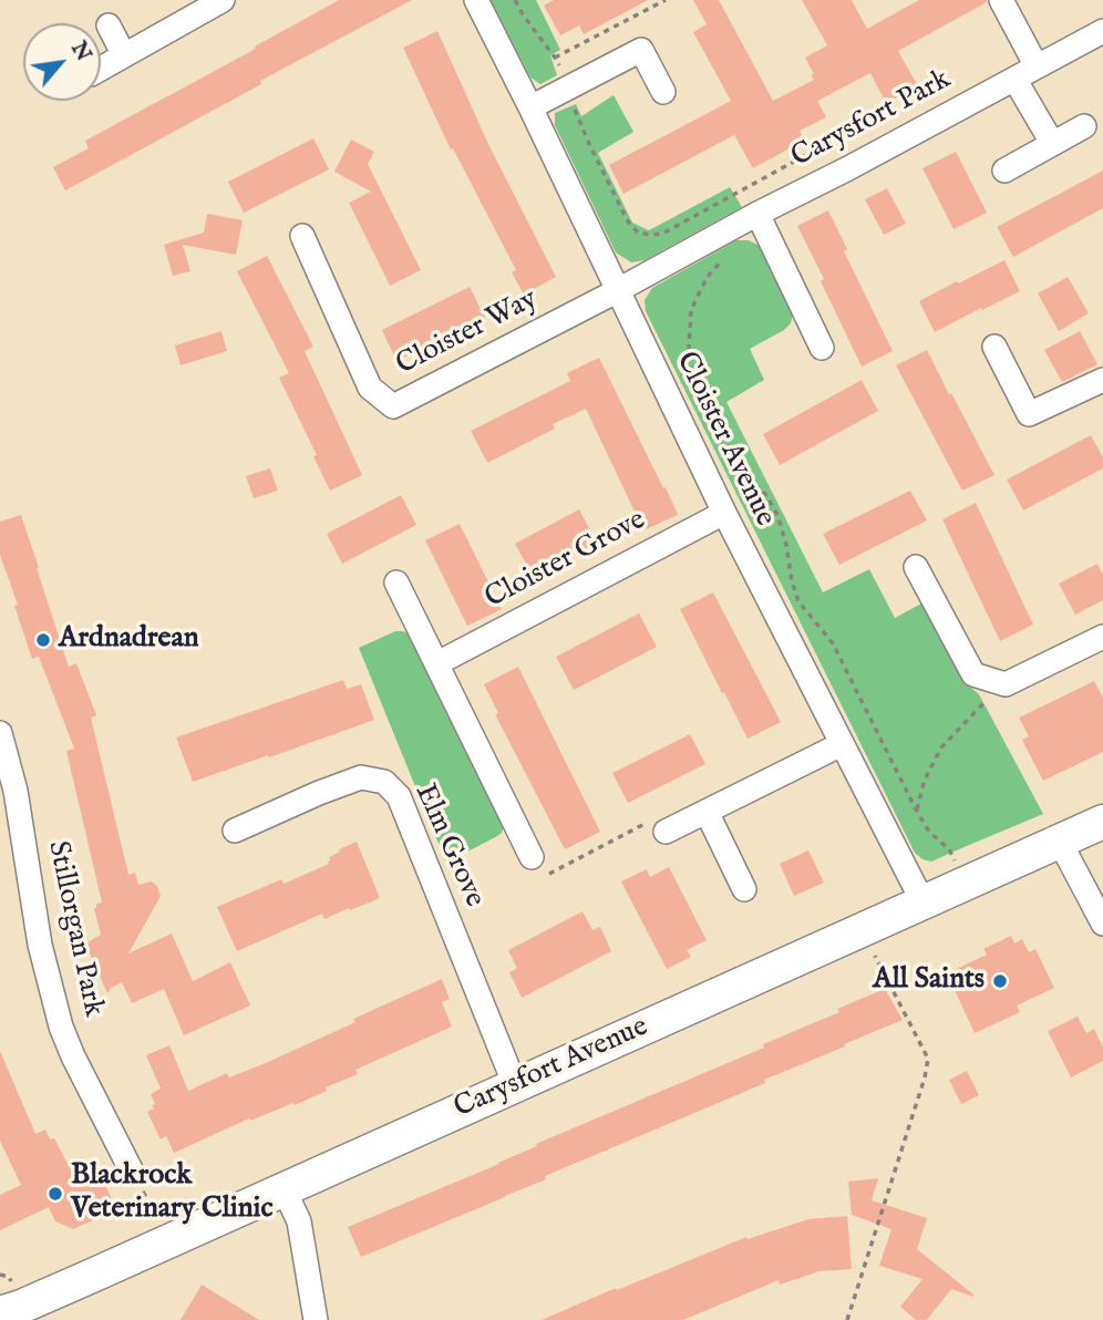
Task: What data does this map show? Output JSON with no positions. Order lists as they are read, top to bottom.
{
  "streets": {
    "main road": ["Carysfort Avenue"],
    "street": [
      "Carysfort Park",
      "Cloister Way",
      "Cloister Avenue",
      "Cloister Grove",
      "Elm Grove",
      "Stillorgan Park"
    ]
  },
  "crossings": [
    ["Carysfort Park", "Cloister Way"],
    ["Carysfort Park", "Cloister Avenue"],
    ["Cloister Way", "Cloister Avenue"],
    ["Cloister Avenue", "Cloister Grove"],
    ["Cloister Avenue", "Carysfort Avenue"],
    ["Elm Grove", "Carysfort Avenue"]
  ],
  "places": ["Ardnadrean", "All Saints", "Blackrock Veterinary Clinic"],
  "north": "top right"
}
